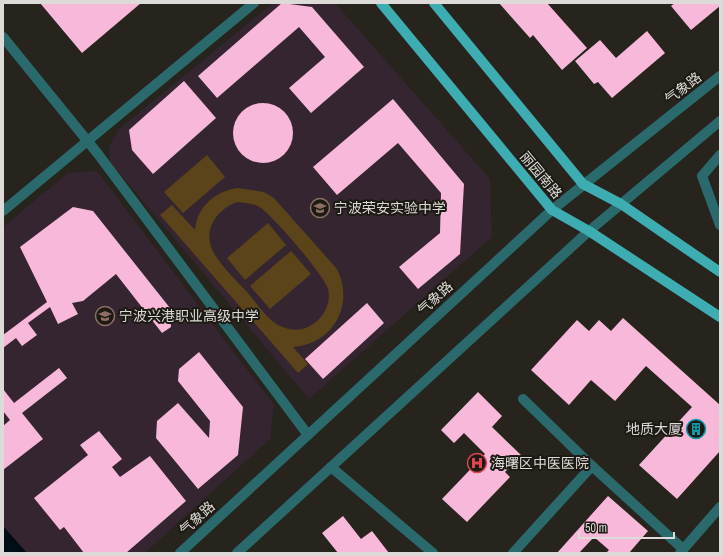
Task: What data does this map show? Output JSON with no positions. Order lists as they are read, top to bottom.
{
  "streets": {
    "main road": ["丽园南路"],
    "street": ["气象路"]
  },
  "crossings": [
    ["气象路", "丽园南路"]
  ],
  "places": {
    "school or university": ["宁波荣安实验中学", "宁波兴港职业高级中学"],
    "building": ["地质大厦"],
    "hospital": ["海曙区中医医院"]
  },
  "scale_bar": "50 m"
}
